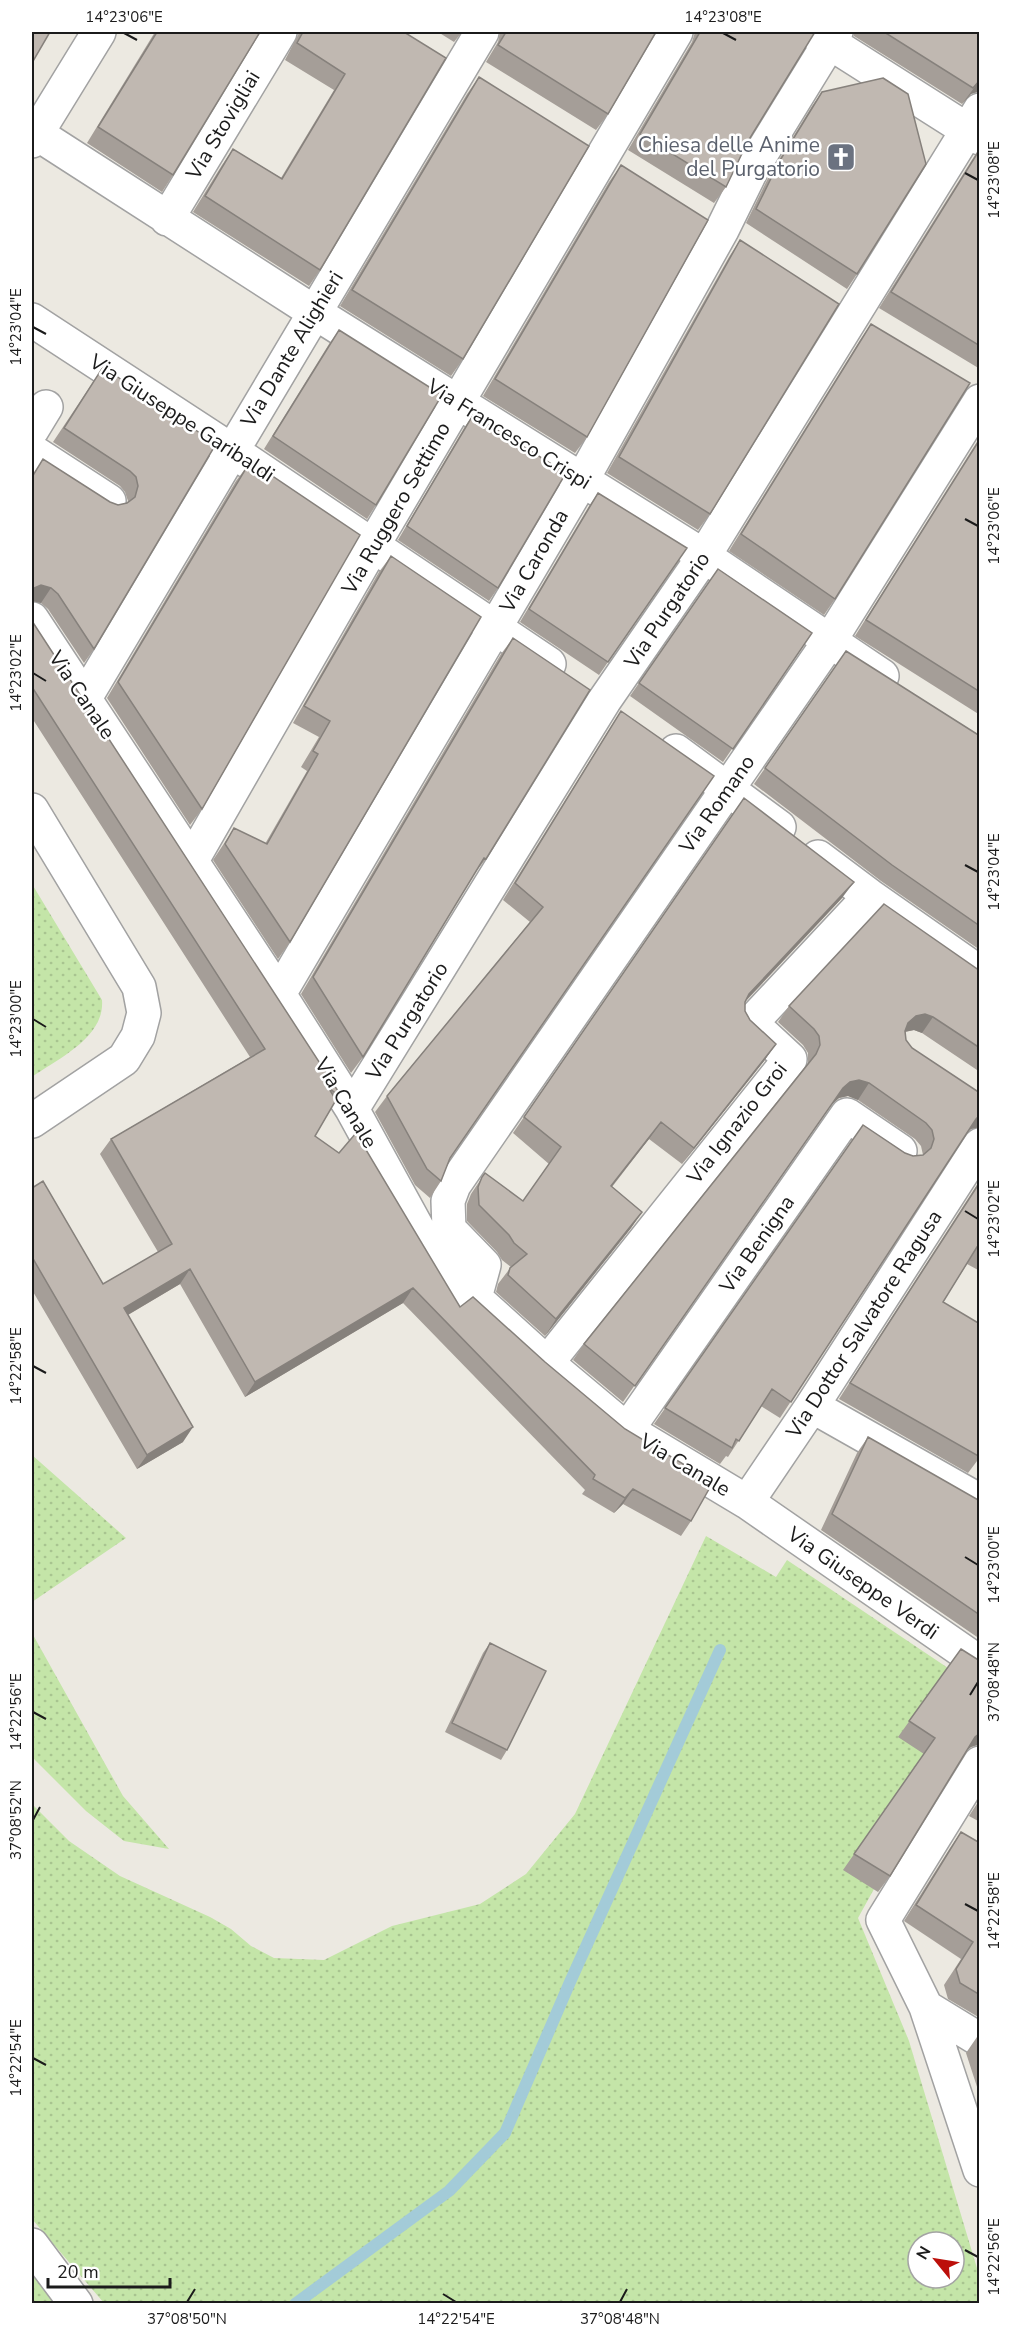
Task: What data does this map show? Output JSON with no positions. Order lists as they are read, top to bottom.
{
  "streets": {
    "street": [
      "Via Stovigliai",
      "Via Dante Alighieri",
      "Via Giuseppe Garibaldi",
      "Via Francesco Crispi",
      "Via Ruggero Settimo",
      "Via Caronda",
      "Via Purgatorio",
      "Via Canale",
      "Via Romano",
      "Via Ignazio Groi",
      "Via Benigna",
      "Via Dottor Salvatore Ragusa",
      "Via Giuseppe Verdi"
    ]
  },
  "crossings": [
    ["Via Stovigliai", "Via Francesco Crispi"],
    ["Via Dante Alighieri", "Via Giuseppe Garibaldi"],
    ["Via Dante Alighieri", "Via Francesco Crispi"],
    ["Via Dante Alighieri", "Via Canale"],
    ["Via Giuseppe Garibaldi", "Via Ruggero Settimo"],
    ["Via Giuseppe Garibaldi", "Via Caronda"],
    ["Via Giuseppe Garibaldi", "Via Purgatorio"],
    ["Via Giuseppe Garibaldi", "Via Romano"],
    ["Via Giuseppe Garibaldi", "Via Ignazio Groi"],
    ["Via Francesco Crispi", "Via Ruggero Settimo"],
    ["Via Francesco Crispi", "Via Caronda"],
    ["Via Francesco Crispi", "Via Purgatorio"],
    ["Via Francesco Crispi", "Via Romano"],
    ["Via Ruggero Settimo", "Via Canale"],
    ["Via Caronda", "Via Canale"],
    ["Via Purgatorio", "Via Canale"],
    ["Via Canale", "Via Romano"],
    ["Via Canale", "Via Ignazio Groi"],
    ["Via Canale", "Via Benigna"],
    ["Via Canale", "Via Dottor Salvatore Ragusa"],
    ["Via Canale", "Via Giuseppe Verdi"],
    ["Via Dottor Salvatore Ragusa", "Via Giuseppe Verdi"]
  ],
  "places": {
    "church": ["Chiesa delle Anime del Purgatorio"]
  },
  "scale_bar": "20 m",
  "north": "top left",
  "coordinates": [
    "14°23'06\"E",
    "14°23'08\"E",
    "14°23'04\"E",
    "14°23'02\"E",
    "14°23'00\"E",
    "14°22'58\"E",
    "37°08'48\"N",
    "14°22'56\"E",
    "37°08'52\"N",
    "14°22'54\"E",
    "37°08'50\"N"
  ]
}
